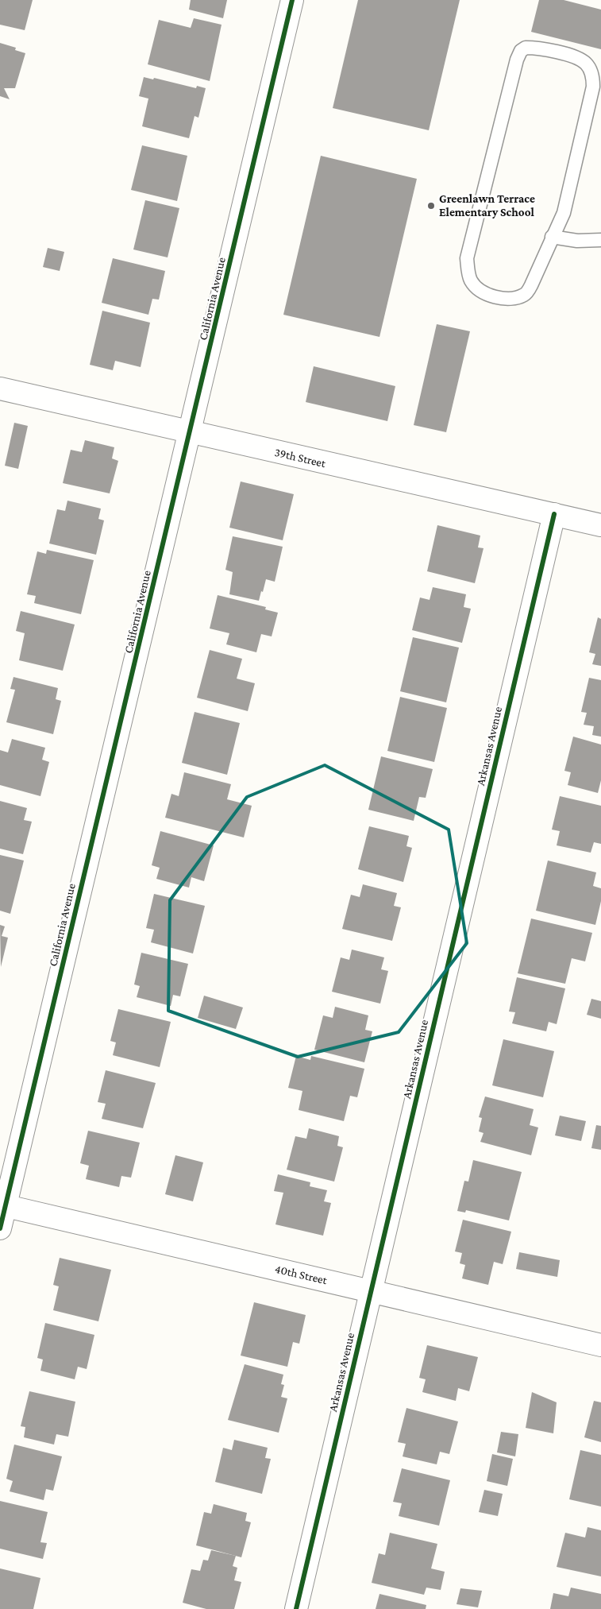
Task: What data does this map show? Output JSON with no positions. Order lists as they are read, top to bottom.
{
  "streets": {
    "street": [
      "California Avenue",
      "39th Street",
      "Arkansas Avenue",
      "40th Street"
    ]
  },
  "crossings": [
    ["California Avenue", "39th Street"],
    ["California Avenue", "40th Street"],
    ["39th Street", "Arkansas Avenue"],
    ["Arkansas Avenue", "40th Street"]
  ],
  "places": ["Greenlawn Terrace Elementary School"]
}
